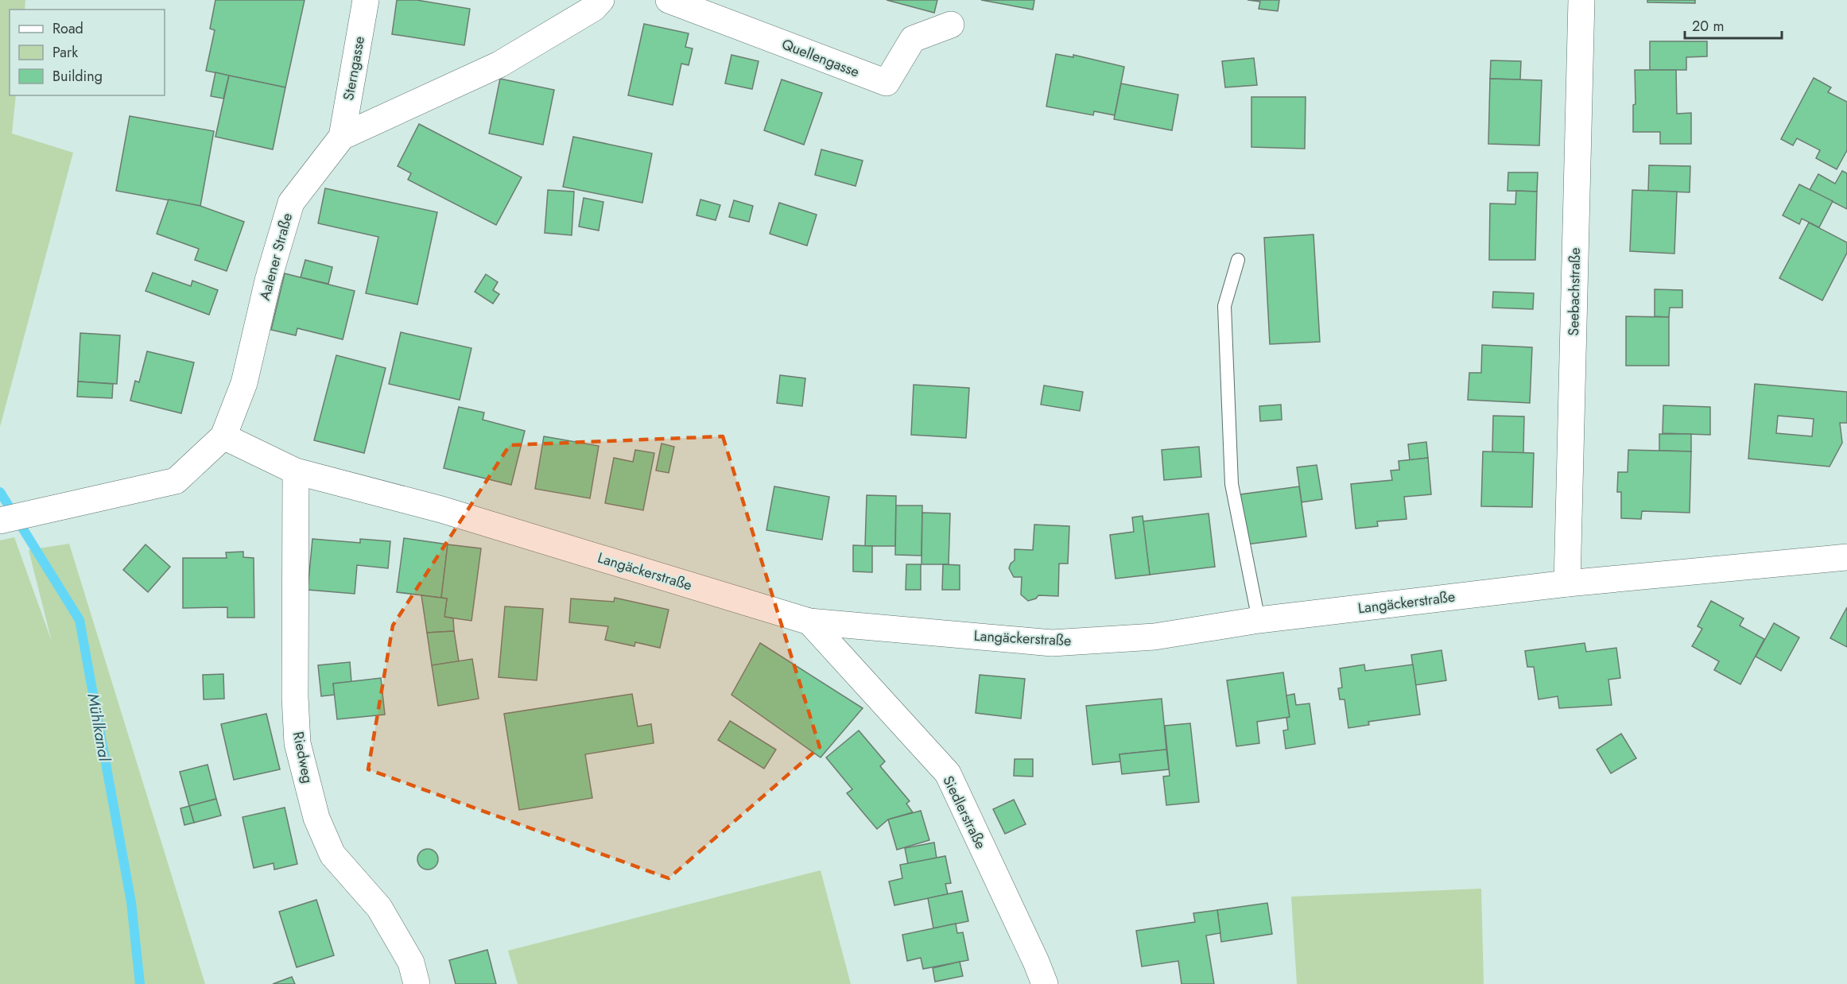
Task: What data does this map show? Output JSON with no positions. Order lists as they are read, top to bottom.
{
  "streets": {
    "street": [
      "Quellengasse",
      "Sterngasse",
      "Aalener Straße",
      "Seebachstraße",
      "Langäckerstraße",
      "Riedweg",
      "Siedlerstraße"
    ]
  },
  "crossings": [
    ["Sterngasse", "Aalener Straße"],
    ["Aalener Straße", "Langäckerstraße"],
    ["Seebachstraße", "Langäckerstraße"],
    ["Langäckerstraße", "Riedweg"],
    ["Langäckerstraße", "Siedlerstraße"]
  ],
  "water": ["Mühlkanal"],
  "legend": ["Road", "Park", "Building"],
  "scale_bar": "20 m"
}
